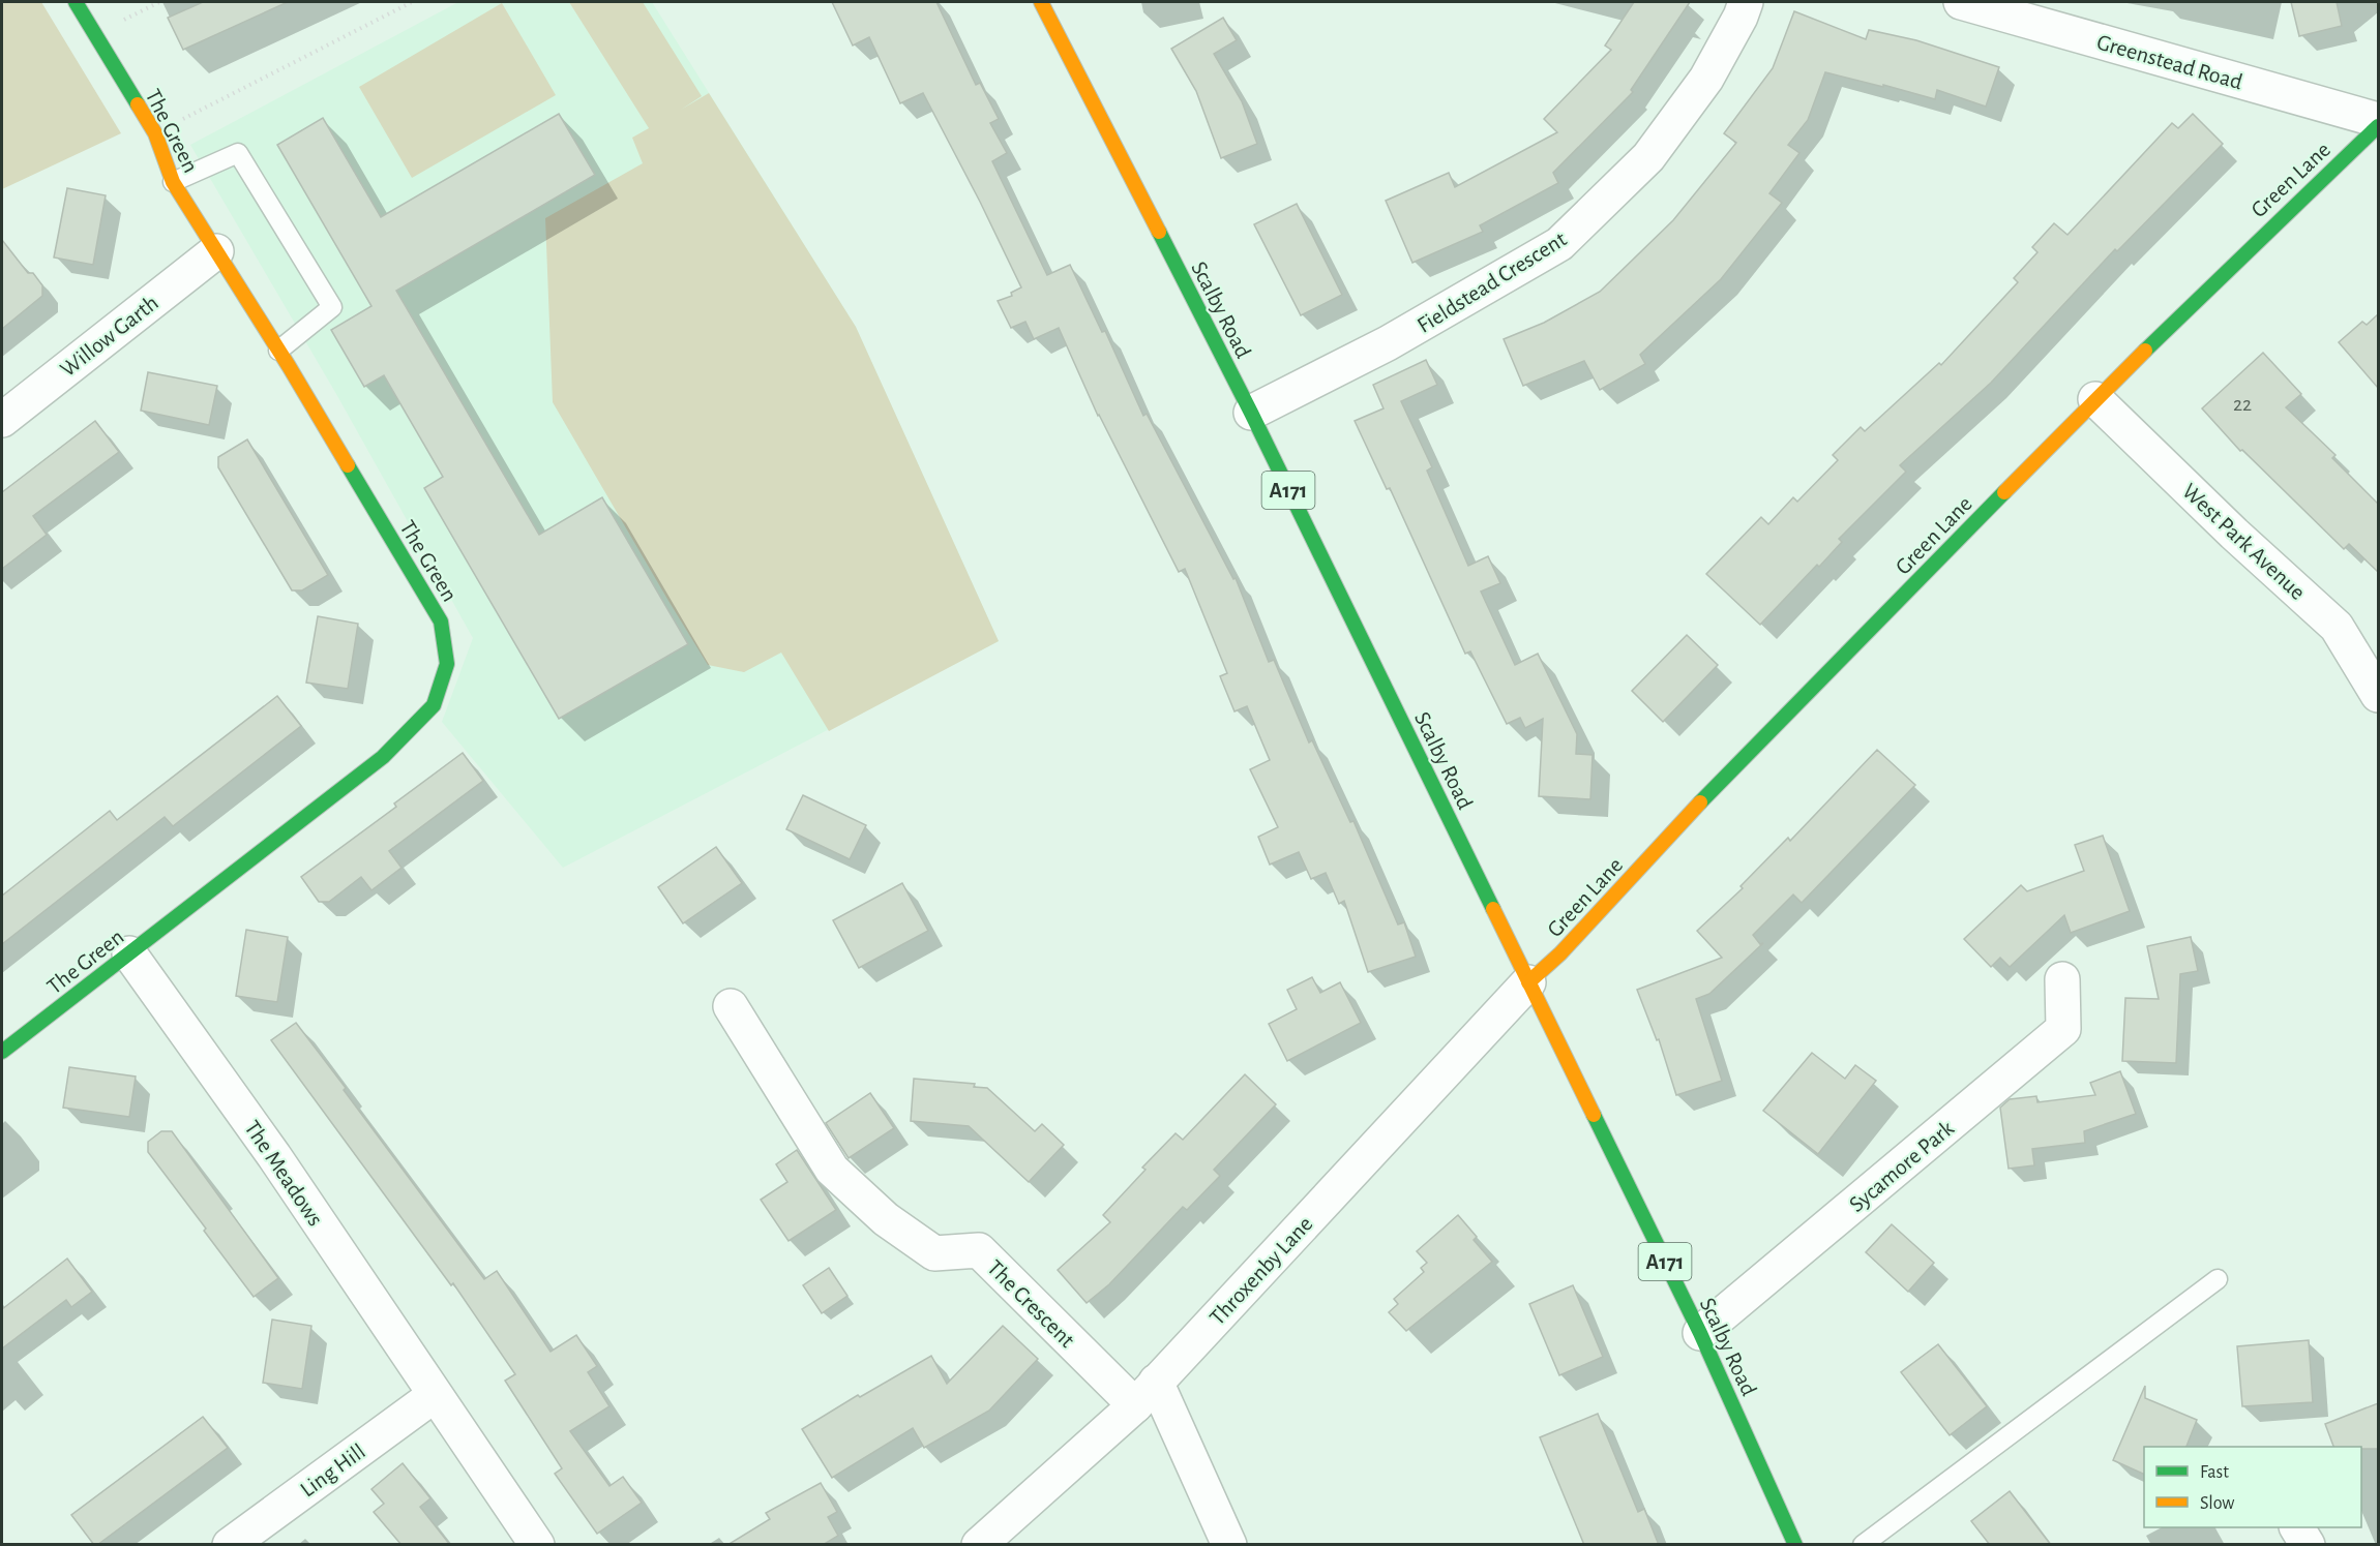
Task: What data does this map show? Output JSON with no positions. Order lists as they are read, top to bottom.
{
  "streets": {
    "main road": [
      "The Green",
      "Green Lane",
      "Scalby Road",
      "A171"
    ],
    "street": [
      "Greenstead Road",
      "Fieldstead Crescent",
      "Willow Garth",
      "West Park Avenue",
      "Sycamore Park",
      "The Meadows",
      "Throxenby Lane",
      "The Crescent",
      "Ling Hill"
    ]
  },
  "crossings": [
    ["The Green", "Willow Garth"],
    ["The Green", "The Meadows"],
    ["Green Lane", "Scalby Road"],
    ["Green Lane", "West Park Avenue"],
    ["Green Lane", "Throxenby Lane"],
    ["Fieldstead Crescent", "Scalby Road"],
    ["Scalby Road", "Sycamore Park"],
    ["Scalby Road", "Throxenby Lane"],
    ["The Meadows", "Ling Hill"],
    ["Throxenby Lane", "The Crescent"]
  ],
  "house_numbers": ["22"],
  "legend": ["Fast", "Slow"]
}
